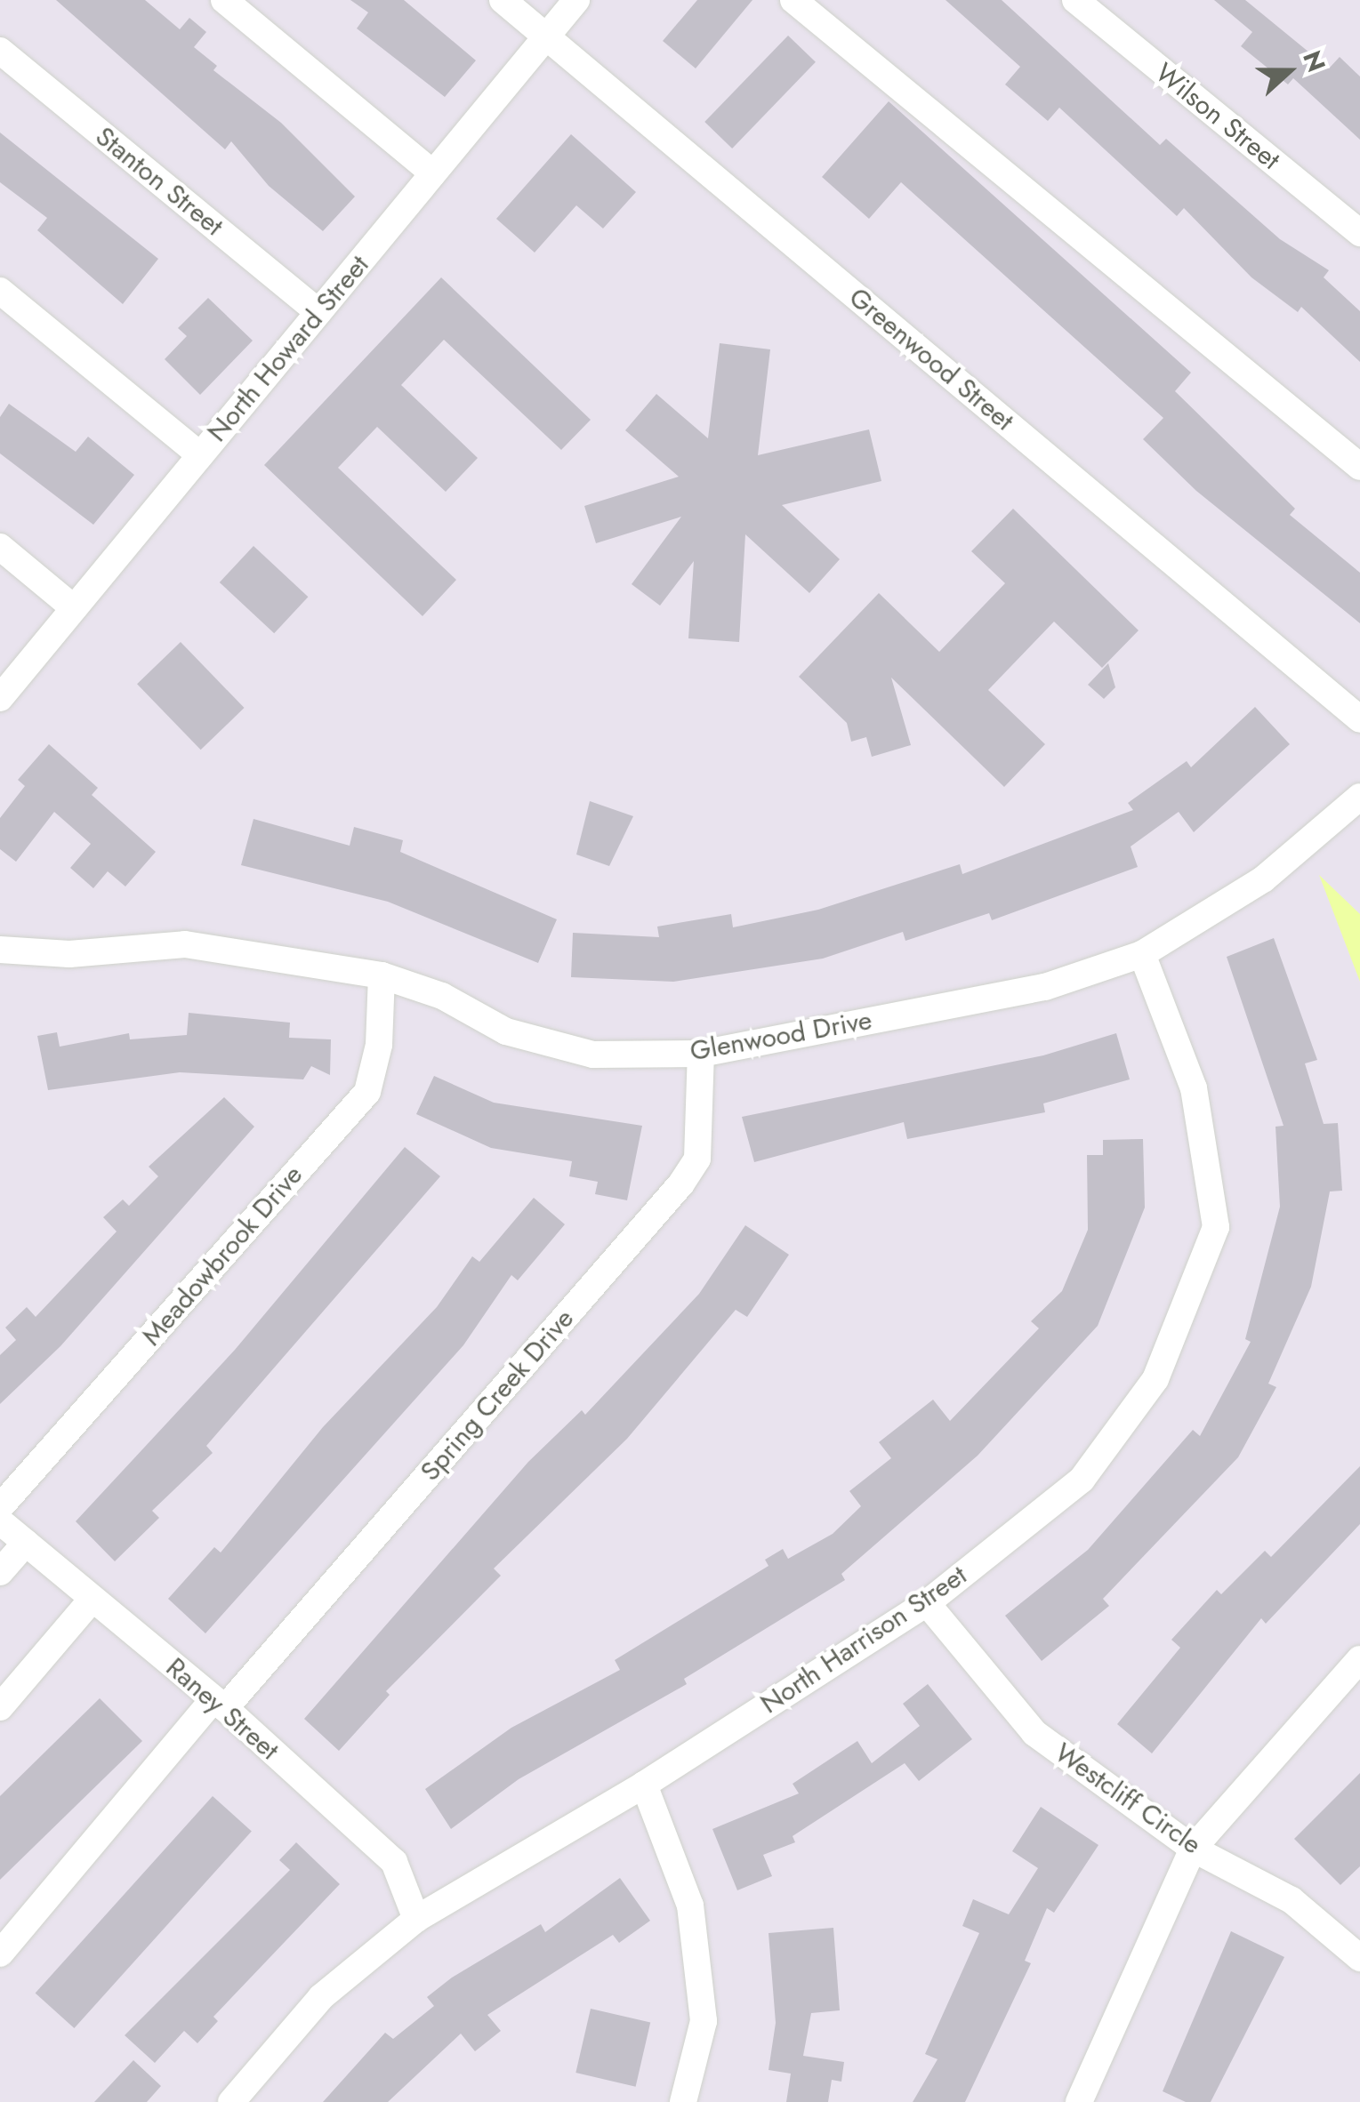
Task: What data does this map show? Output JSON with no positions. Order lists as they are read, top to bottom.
{
  "streets": {
    "street": [
      "Wilson Street",
      "Stanton Street",
      "North Howard Street",
      "Greenwood Street",
      "Glenwood Drive",
      "Meadowbrook Drive",
      "Spring Creek Drive",
      "North Harrison Street",
      "Raney Street",
      "Westcliff Circle"
    ]
  },
  "crossings": [
    ["Stanton Street", "North Howard Street"],
    ["North Howard Street", "Greenwood Street"],
    ["Glenwood Drive", "Meadowbrook Drive"],
    ["Glenwood Drive", "Spring Creek Drive"],
    ["Glenwood Drive", "North Harrison Street"],
    ["Spring Creek Drive", "Raney Street"],
    ["North Harrison Street", "Raney Street"],
    ["North Harrison Street", "Westcliff Circle"]
  ],
  "north": "right"
}
